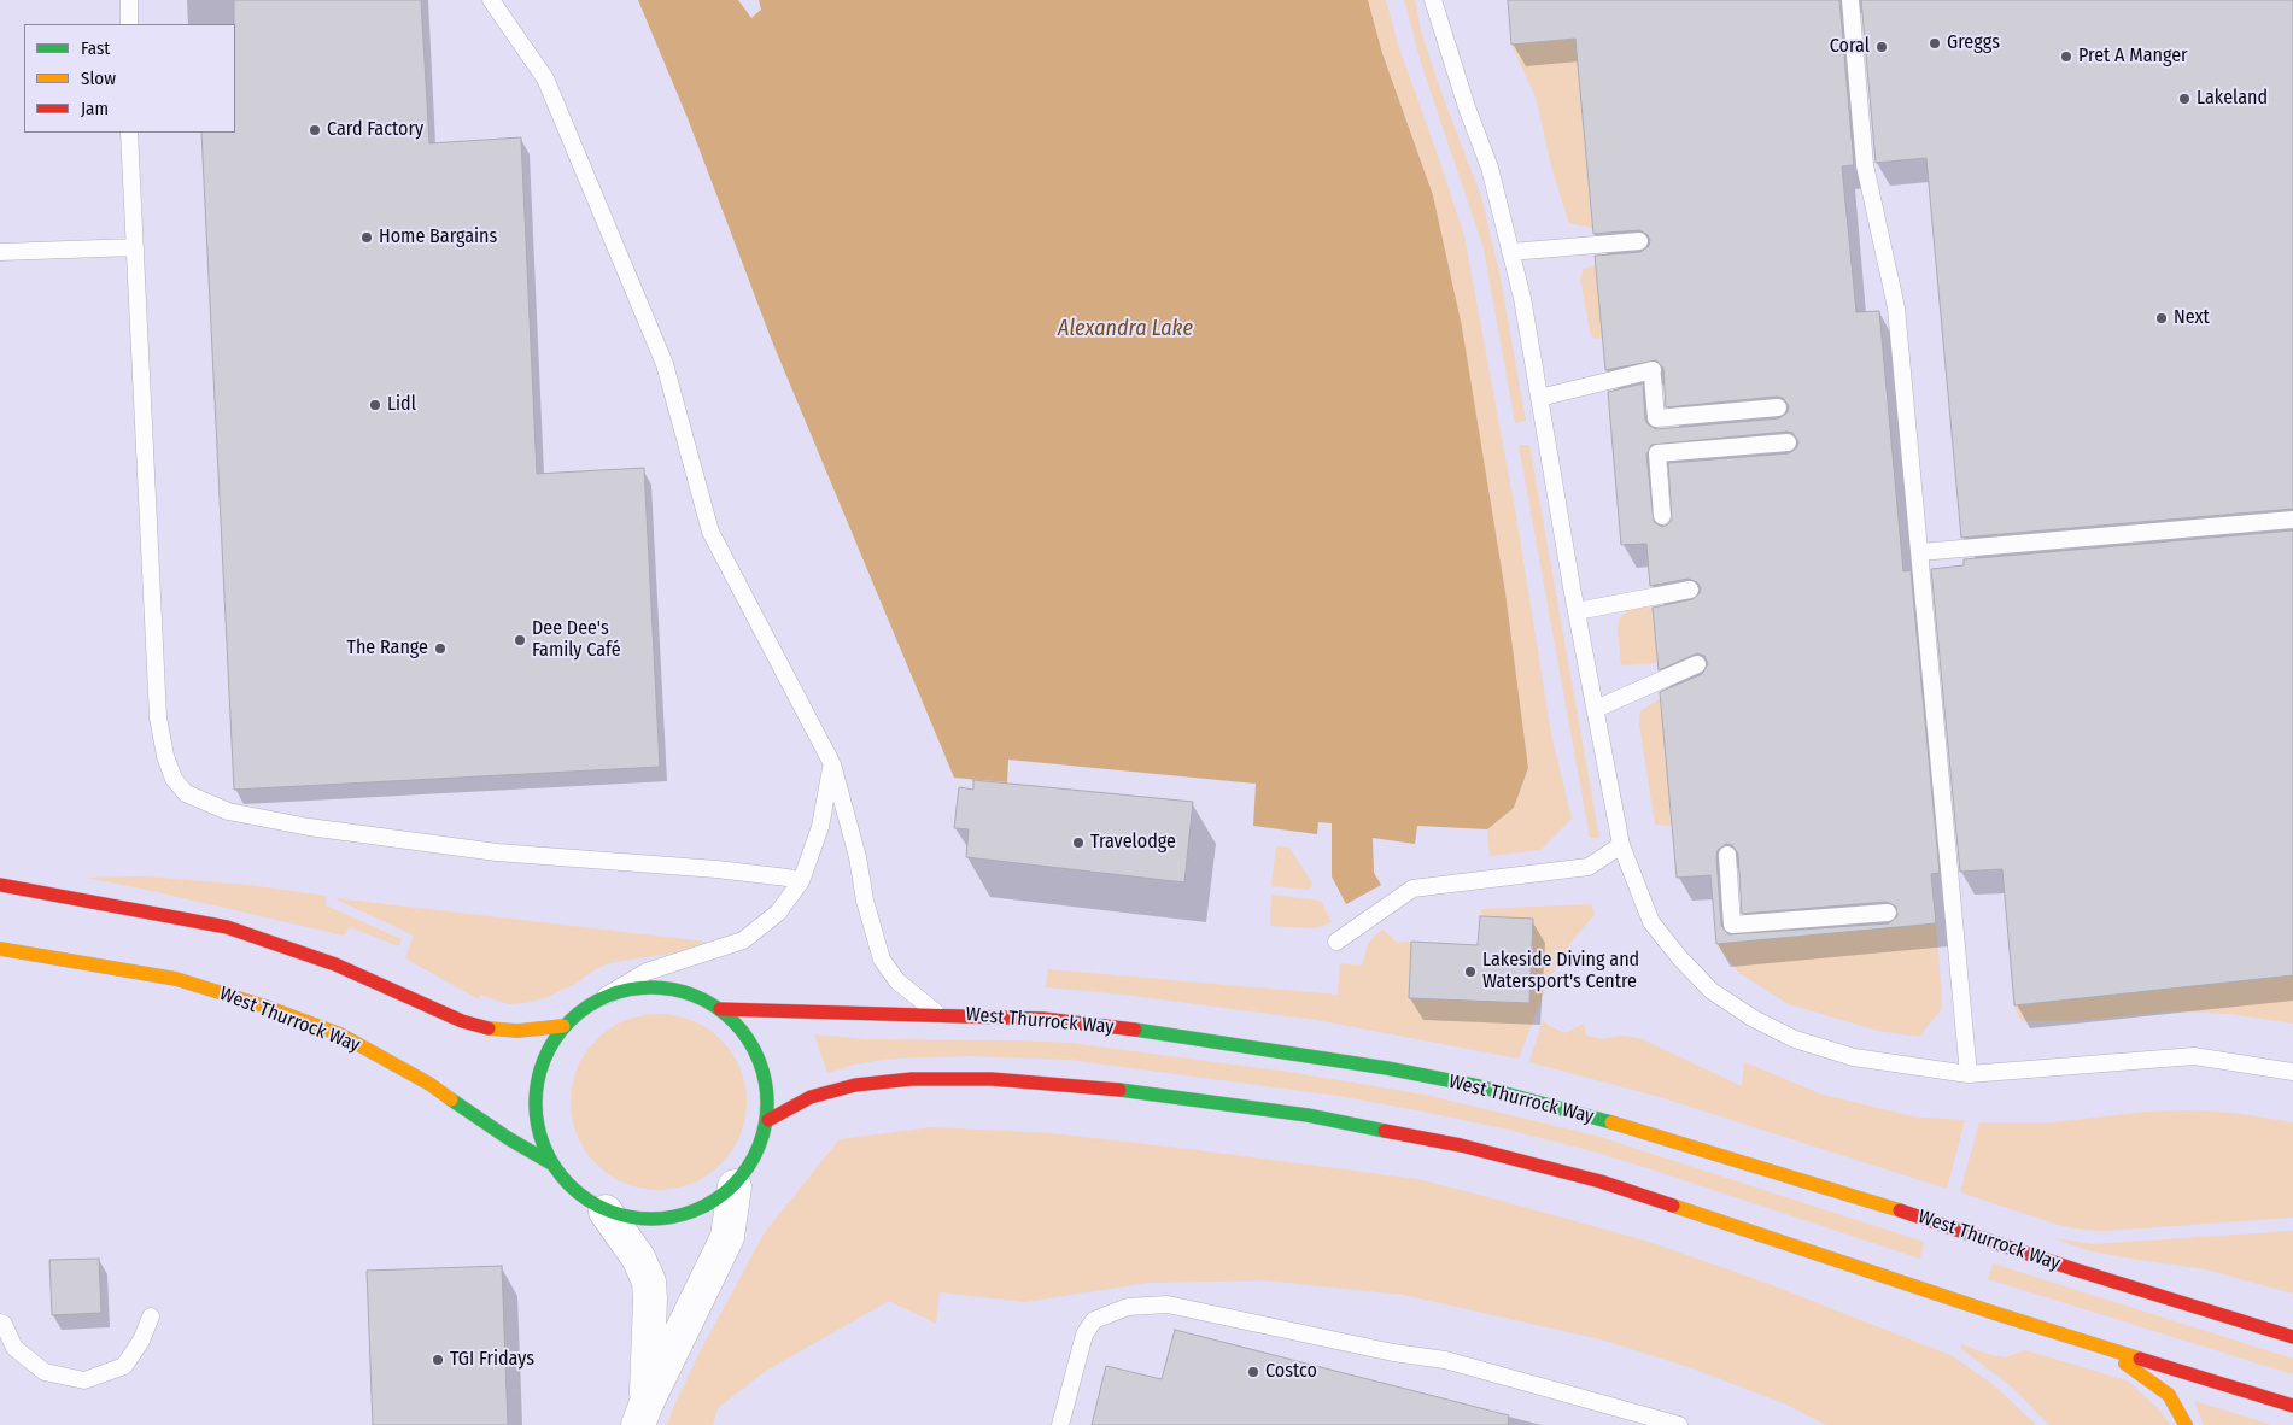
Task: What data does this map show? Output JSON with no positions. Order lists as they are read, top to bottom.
{
  "streets": {
    "main road": ["West Thurrock Way"]
  },
  "water": ["Alexandra Lake"],
  "places": [
    "Greggs",
    "Coral",
    "Pret A Manger",
    "Lakeland",
    "Card Factory",
    "Home Bargains",
    "Next",
    "Lidl",
    "Dee Dee's Family Café",
    "The Range",
    "Travelodge",
    "Lakeside Diving and Watersport's Centre",
    "TGI Fridays",
    "Costco"
  ],
  "legend": ["Fast", "Slow", "Jam"]
}
